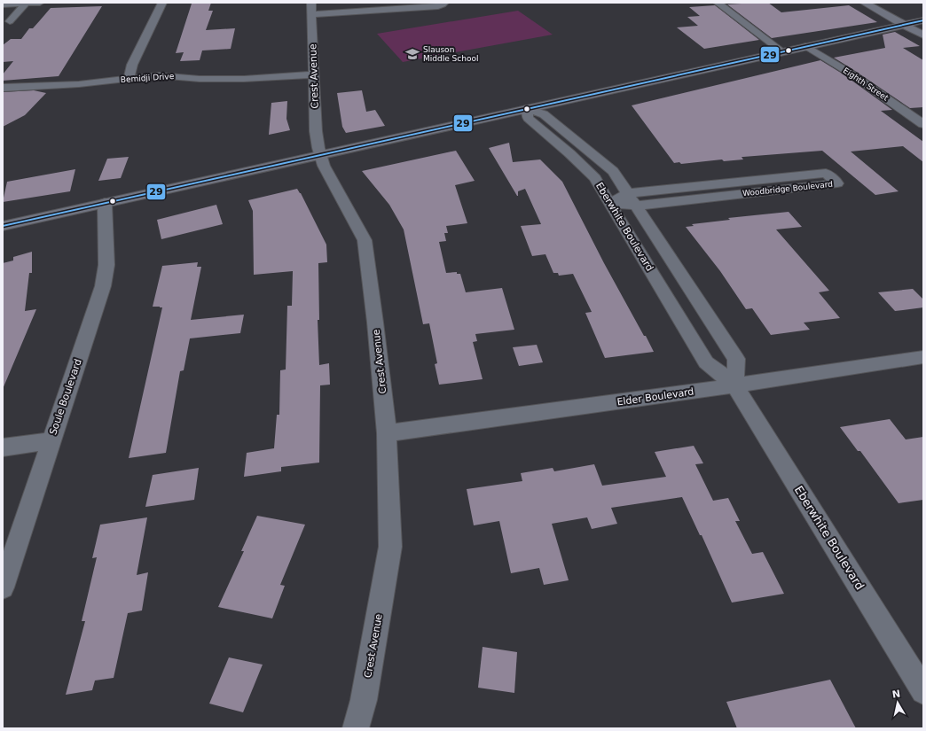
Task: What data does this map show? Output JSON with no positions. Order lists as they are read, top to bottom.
{
  "streets": {
    "street": [
      "Crest Avenue",
      "Bemidji Drive",
      "Eighth Street",
      "Woodbridge Boulevard",
      "Eberwhite Boulevard",
      "Soule Boulevard",
      "Elder Boulevard"
    ]
  },
  "crossings": [
    ["Crest Avenue", "Bemidji Drive"],
    ["Crest Avenue", "Elder Boulevard"],
    ["Woodbridge Boulevard", "Eberwhite Boulevard"],
    ["Eberwhite Boulevard", "Elder Boulevard"]
  ],
  "places": {
    "school or university": ["Slauson Middle School"]
  },
  "lines": ["transit line 29"],
  "north": "top"
}
